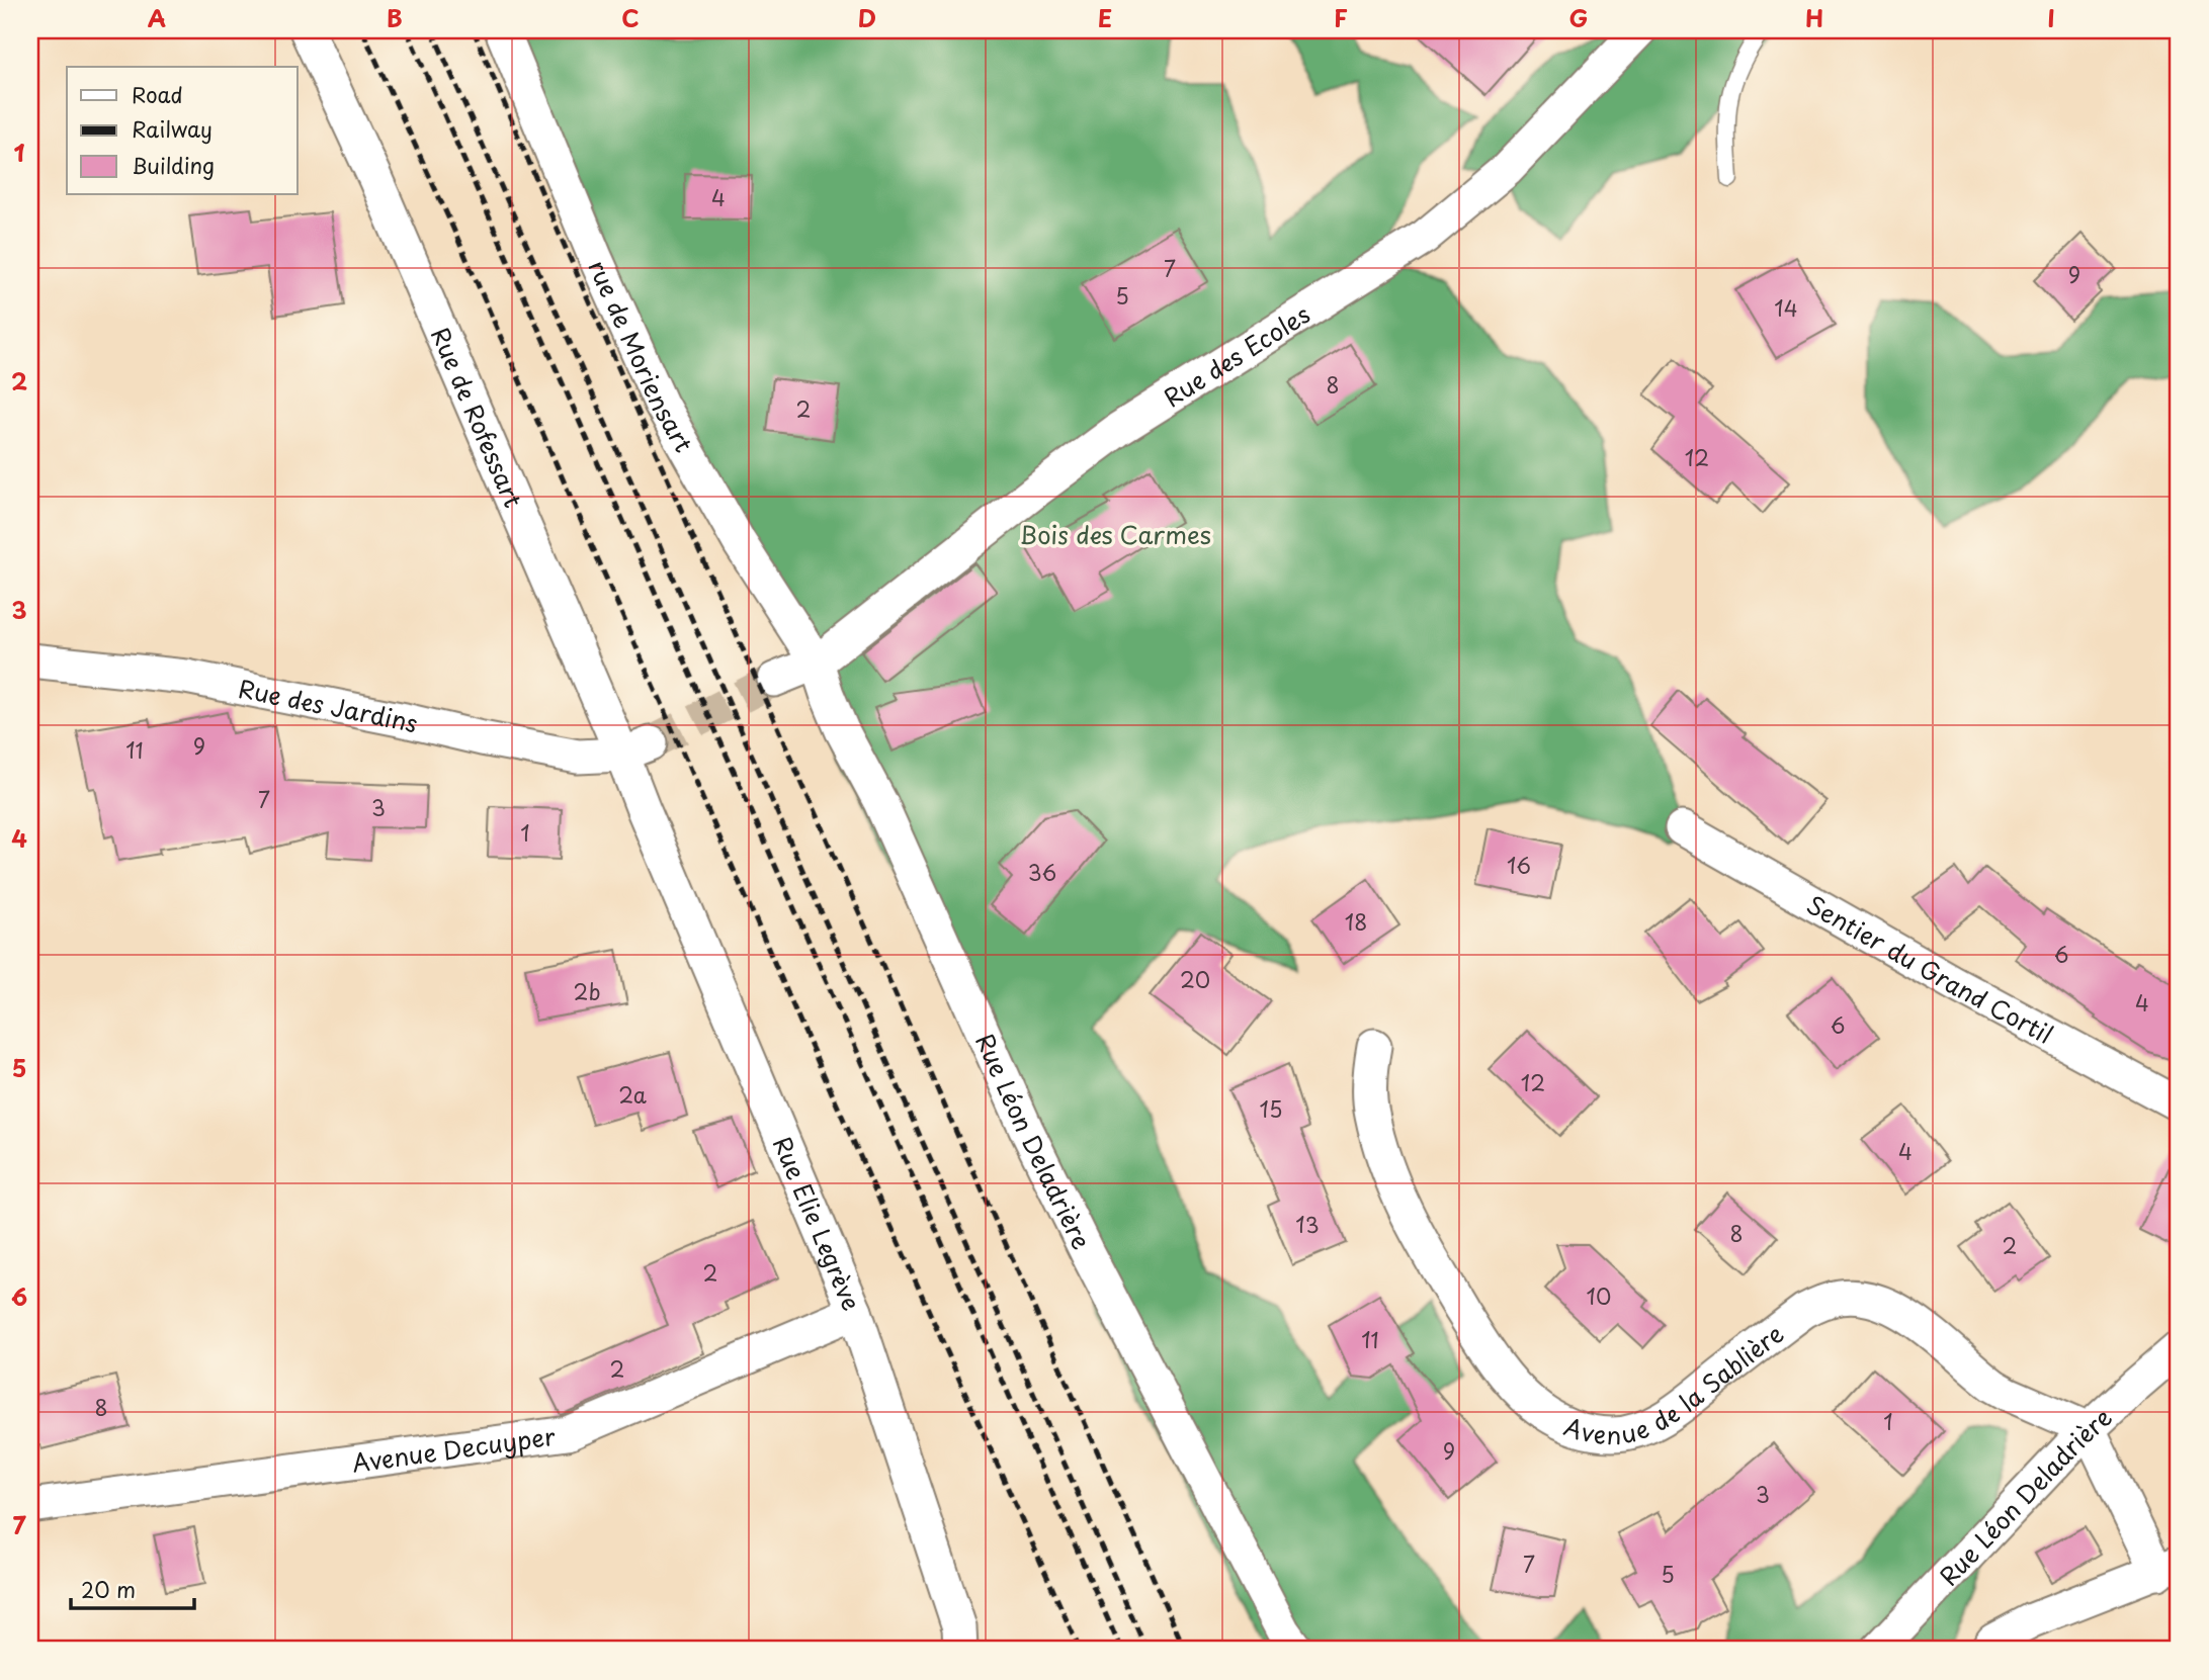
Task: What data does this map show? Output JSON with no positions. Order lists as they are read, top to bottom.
{
  "streets": {
    "street": [
      "rue de Moriensart",
      "Rue des Ecoles",
      "Rue de Rofessart",
      "Rue des Jardins",
      "Sentier du Grand Cortil",
      "Rue Léon Deladrière",
      "Rue Elie Legrève",
      "Avenue de la Sablière",
      "Avenue Decuyper"
    ]
  },
  "crossings": [
    ["rue de Moriensart", "Rue des Ecoles"],
    ["rue de Moriensart", "Rue Léon Deladrière"],
    ["Rue des Ecoles", "Rue Léon Deladrière"],
    ["Rue de Rofessart", "Rue des Jardins"],
    ["Rue de Rofessart", "Rue Elie Legrève"],
    ["Rue Léon Deladrière", "Avenue de la Sablière"],
    ["Rue Elie Legrève", "Avenue Decuyper"]
  ],
  "parks": ["Bois des Carmes"],
  "house_numbers": [
    "4",
    "7",
    "9",
    "5",
    "14",
    "8",
    "2",
    "12",
    "9",
    "11",
    "7",
    "3",
    "1",
    "16",
    "36",
    "18",
    "6",
    "20",
    "2b",
    "4",
    "6",
    "12",
    "2a",
    "15",
    "4",
    "13",
    "8",
    "2",
    "2",
    "10",
    "11",
    "2",
    "8",
    "1",
    "9",
    "3",
    "7",
    "5"
  ],
  "legend": ["Road", "Railway", "Building"],
  "scale_bar": "20 m",
  "grid": {
    "columns": [
      "A",
      "B",
      "C",
      "D",
      "E",
      "F",
      "G",
      "H",
      "I"
    ],
    "rows": [
      "1",
      "2",
      "3",
      "4",
      "5",
      "6",
      "7"
    ]
  }
}
